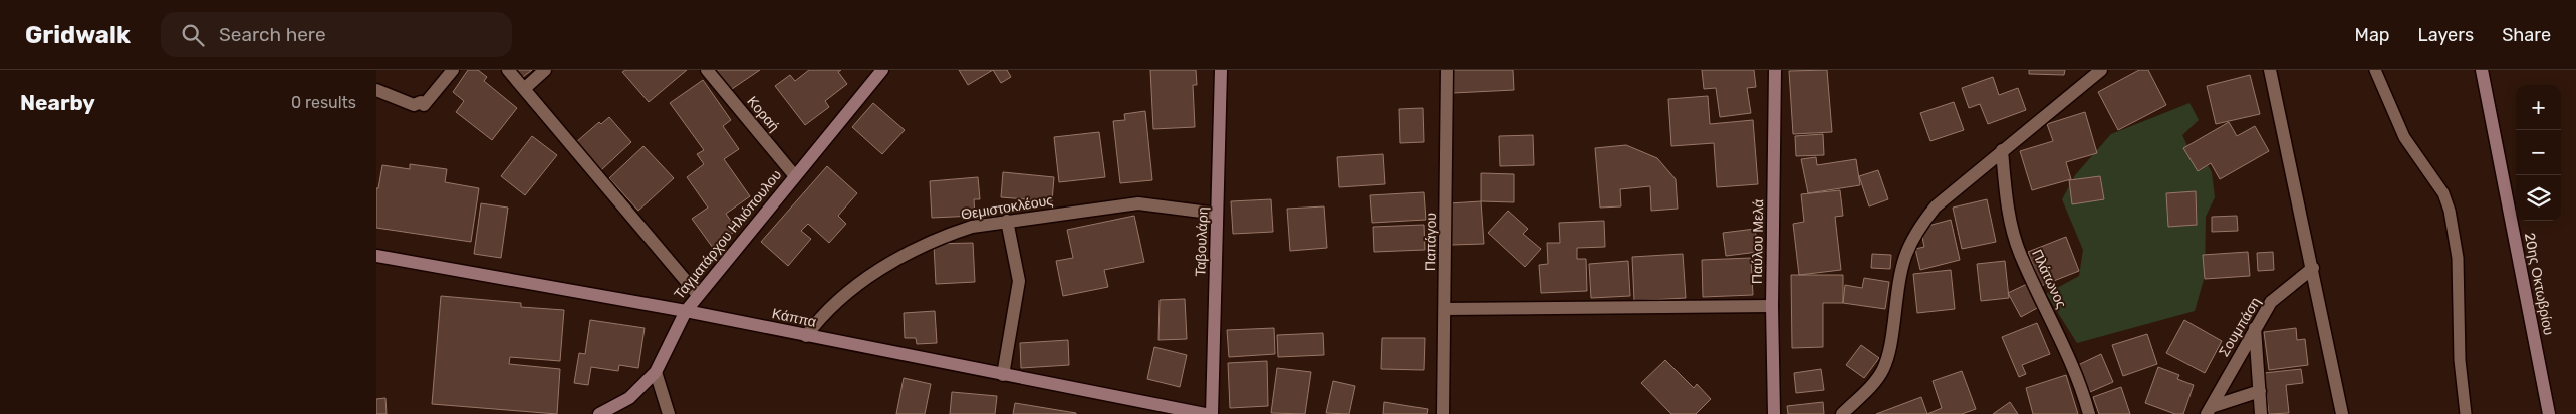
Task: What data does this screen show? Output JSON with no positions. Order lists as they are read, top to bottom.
{
  "streets": {
    "street": [
      "Κοραή",
      "Θεμιστοκλέους",
      "Ταγματάρχου Ηλιόπουλου",
      "Ταβουλάρη",
      "Παπάγου",
      "Παύλου Μελά",
      "Πλάτωνος",
      "20ης Οκτωβρίου",
      "Κάππα",
      "Σουμπάση"
    ]
  },
  "crossings": [
    ["Κοραή", "Ταγματάρχου Ηλιόπουλου"],
    ["Θεμιστοκλέους", "Ταβουλάρη"],
    ["Θεμιστοκλέους", "Κάππα"],
    ["Ταγματάρχου Ηλιόπουλου", "Κάππα"]
  ],
  "page": {
    "header": "Gridwalk",
    "search": "Search here",
    "nav": ["Map", "Layers", "Share"],
    "heading": ["Nearby", "0 results"],
    "map_buttons": ["+", "−"]
  }
}
